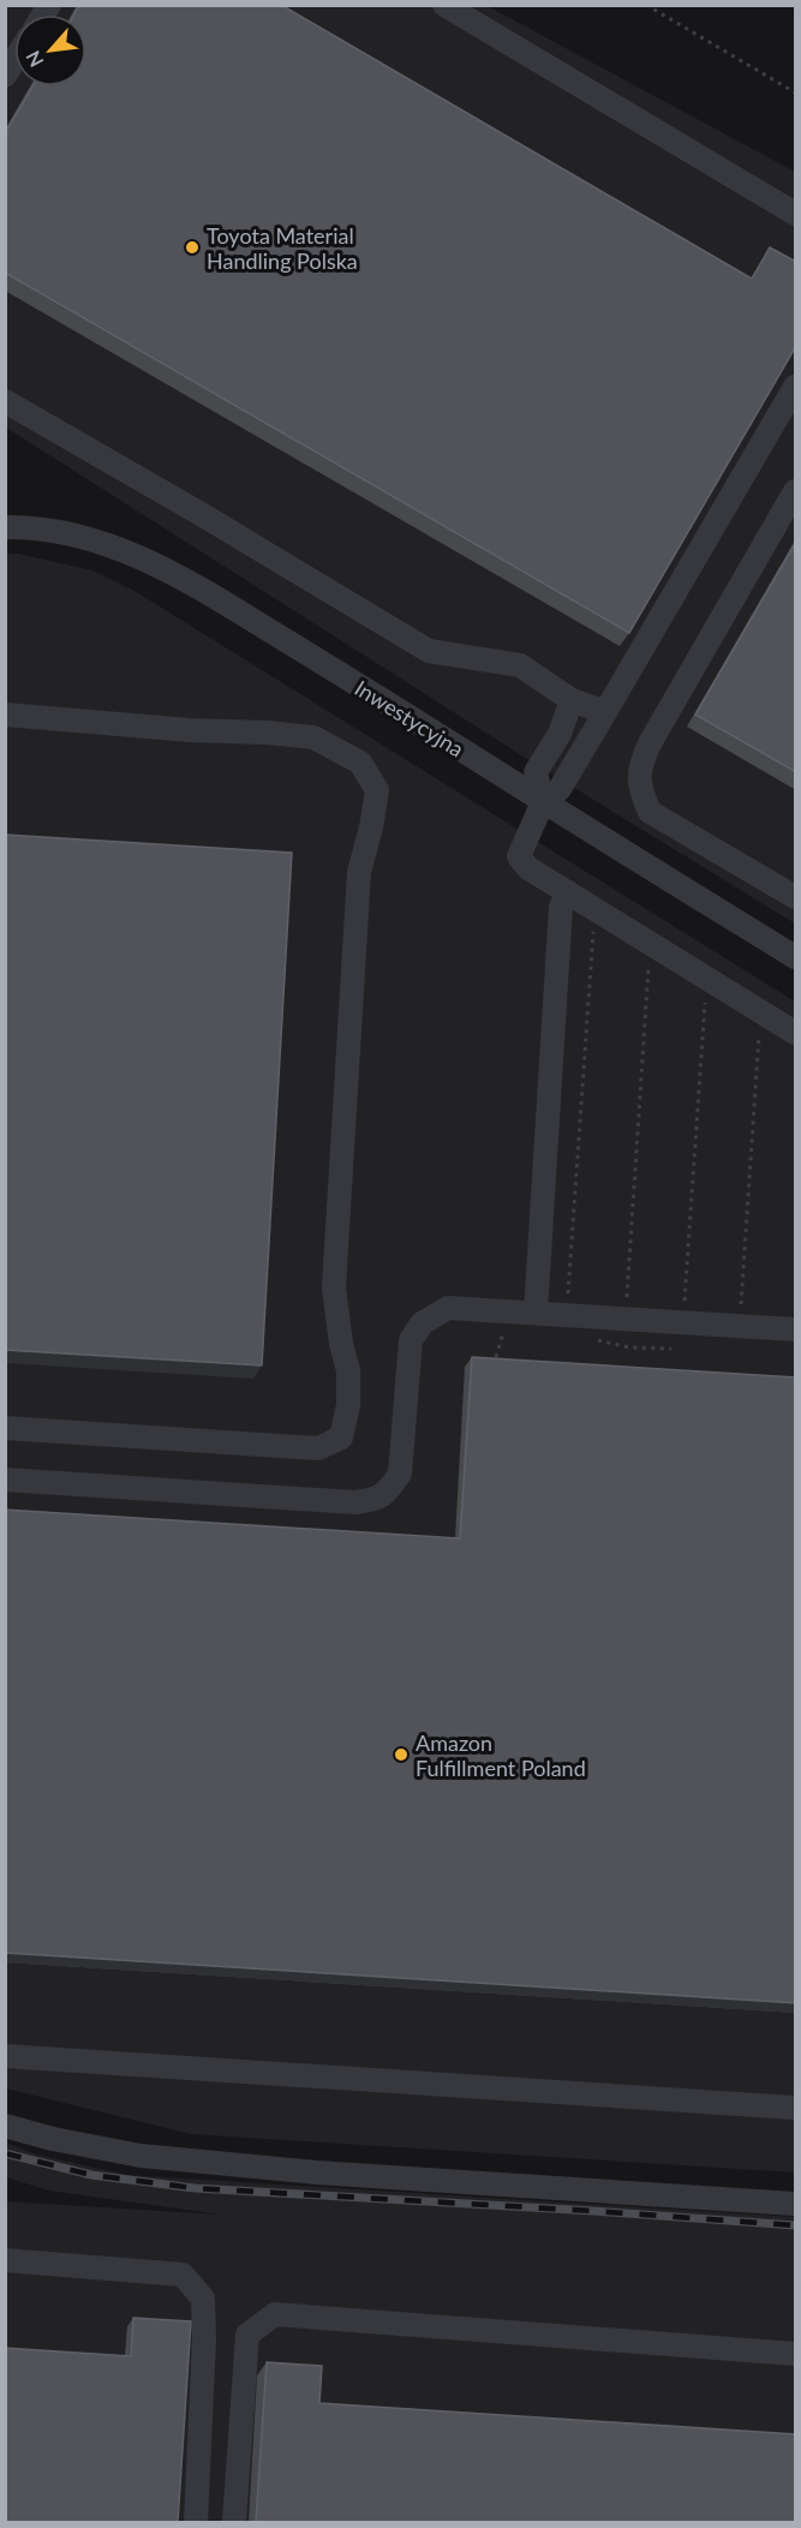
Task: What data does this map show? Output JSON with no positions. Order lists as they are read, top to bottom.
{
  "streets": {
    "street": ["Inwestycyjna"]
  },
  "places": ["Toyota Material Handling Polska", "Amazon Fulfillment Poland"],
  "north": "bottom left"
}
